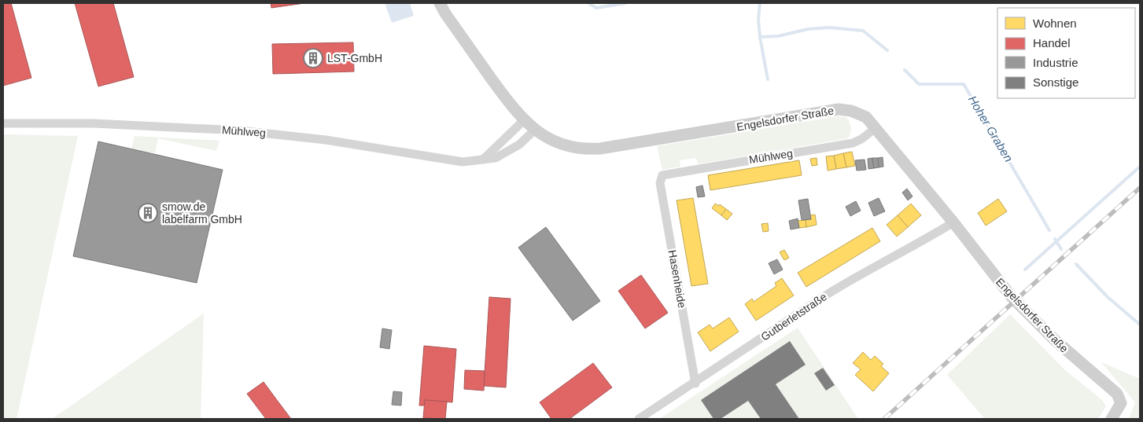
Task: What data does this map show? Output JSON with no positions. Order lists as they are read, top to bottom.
{
  "streets": {
    "main road": ["Engelsdorfer Straße"],
    "street": ["Mühlweg", "Hasenheide", "Gutberletstraße"]
  },
  "crossings": [
    ["Engelsdorfer Straße", "Mühlweg"],
    ["Engelsdorfer Straße", "Gutberletstraße"],
    ["Mühlweg", "Hasenheide"],
    ["Hasenheide", "Gutberletstraße"]
  ],
  "water": ["Hoher Graben"],
  "places": {
    "building": ["LST-GmbH", "smow.de labelfarm GmbH"]
  },
  "legend": [
    "Wohnen",
    "Handel",
    "Industrie",
    "Sonstige"
  ]
}
